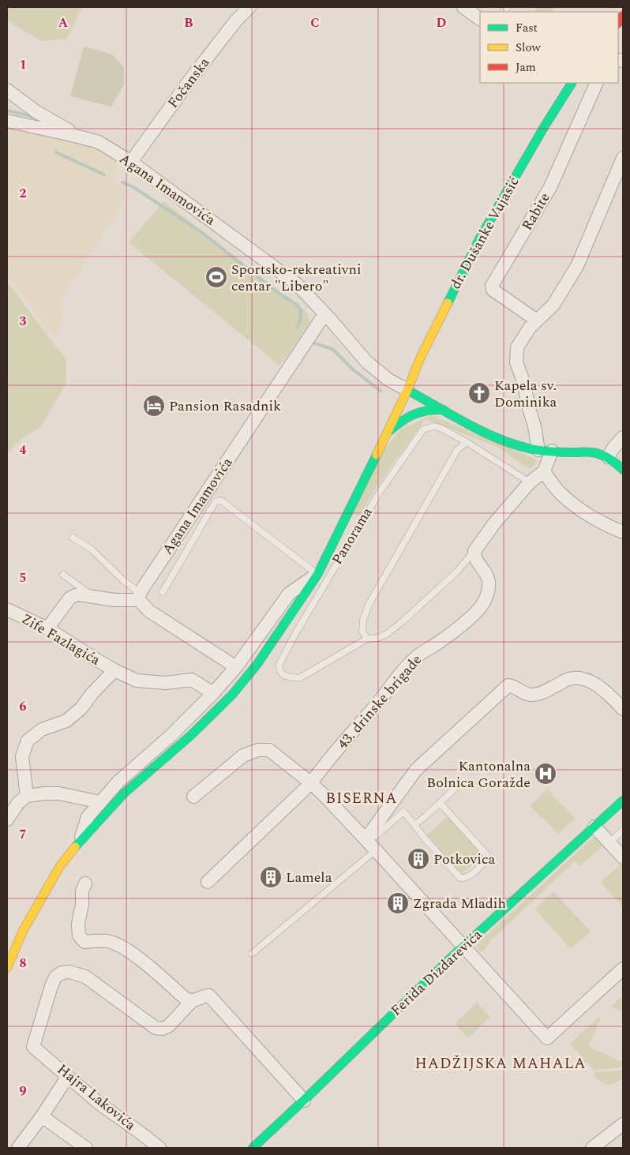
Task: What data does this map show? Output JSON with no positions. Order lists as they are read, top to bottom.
{
  "streets": {
    "main road": ["Agana Imamovića", "dr. Dušanke Vujasić", "Ferida Dizdarevića"],
    "street": [
      "Fočanska",
      "Rabite",
      "Zife Fazlagića",
      "43. drinske brigade",
      "Hajra Lakovića"
    ],
    "lane": ["Panorama"]
  },
  "crossings": [
    ["Fočanska", "Agana Imamovića"],
    ["Agana Imamovića", "dr. Dušanke Vujasić"]
  ],
  "districts": ["BISERNA", "HADŽIJSKA MAHALA"],
  "places": {
    "sports": ["Sportsko-rekreativni centar \"Libero\""],
    "church": ["Kapela sv. Dominika"],
    "hotel": ["Pansion Rasadnik"],
    "hospital": ["Kantonalna Bolnica Goražde"],
    "building": ["Potkovica", "Lamela", "Zgrada Mladih"]
  },
  "legend": ["Fast", "Slow", "Jam"],
  "grid": {
    "columns": [
      "A",
      "B",
      "C",
      "D"
    ],
    "rows": [
      "1",
      "2",
      "3",
      "4",
      "5",
      "6",
      "7",
      "8",
      "9"
    ]
  }
}
